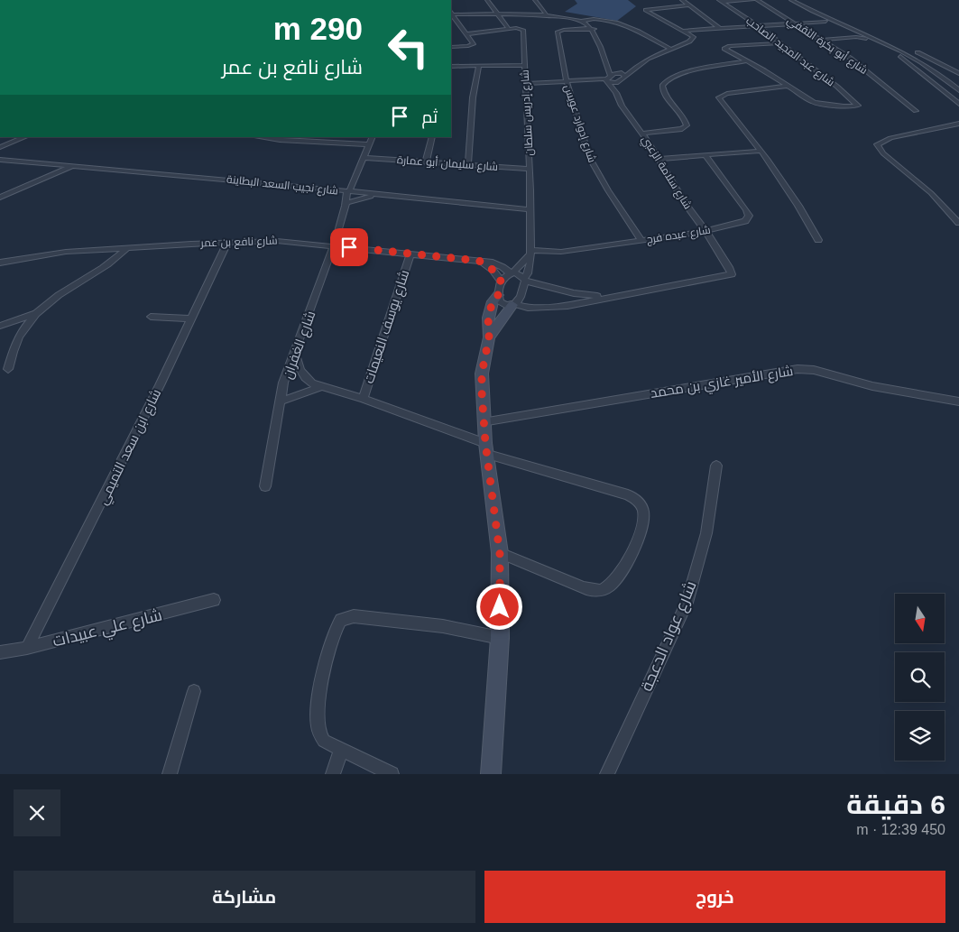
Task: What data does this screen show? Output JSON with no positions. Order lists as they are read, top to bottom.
{
  "streets": {
    "street": [
      "شارع أبو بكرة الثقفي",
      "شارع عبد المجيد الصاحب",
      "شارع إدريس سلطان",
      "شارع إدوارد عويس",
      "شارع سليمان أبو عمارة",
      "شارع سلامة الزعبي",
      "شارع نجيب السعد البطاينة",
      "شارع عبده فرج",
      "شارع نافع بن عمر",
      "شارع يوسف النعيمات",
      "شارع الغفران",
      "شارع الأمير غازي بن محمد",
      "شارع ابن سعد التميمي",
      "شارع علي عبيدات",
      "شارع عواد الدعجة"
    ]
  },
  "crossings": [
    ["شارع إدريس سلطان", "شارع سليمان أبو عمارة"],
    ["شارع إدريس سلطان", "شارع نجيب السعد البطاينة"],
    ["شارع إدريس سلطان", "شارع عبده فرج"],
    ["شارع إدريس سلطان", "شارع نافع بن عمر"],
    ["شارع إدوارد عويس", "شارع سلامة الزعبي"],
    ["شارع إدوارد عويس", "شارع عبده فرج"],
    ["شارع سليمان أبو عمارة", "شارع الغفران"],
    ["شارع سلامة الزعبي", "شارع عبده فرج"],
    ["شارع نجيب السعد البطاينة", "شارع الغفران"],
    ["شارع نافع بن عمر", "شارع يوسف النعيمات"],
    ["شارع نافع بن عمر", "شارع الغفران"],
    ["شارع نافع بن عمر", "شارع ابن سعد التميمي"],
    ["شارع ابن سعد التميمي", "شارع علي عبيدات"]
  ],
  "north": "bottom",
  "page": {
    "turn": ["290 m", "شارع نافع بن عمر"],
    "then": "ثم",
    "heading": ["6 دقيقة", "450 m · 12:39"],
    "buttons": ["خروج", "مشاركة"]
  }
}
